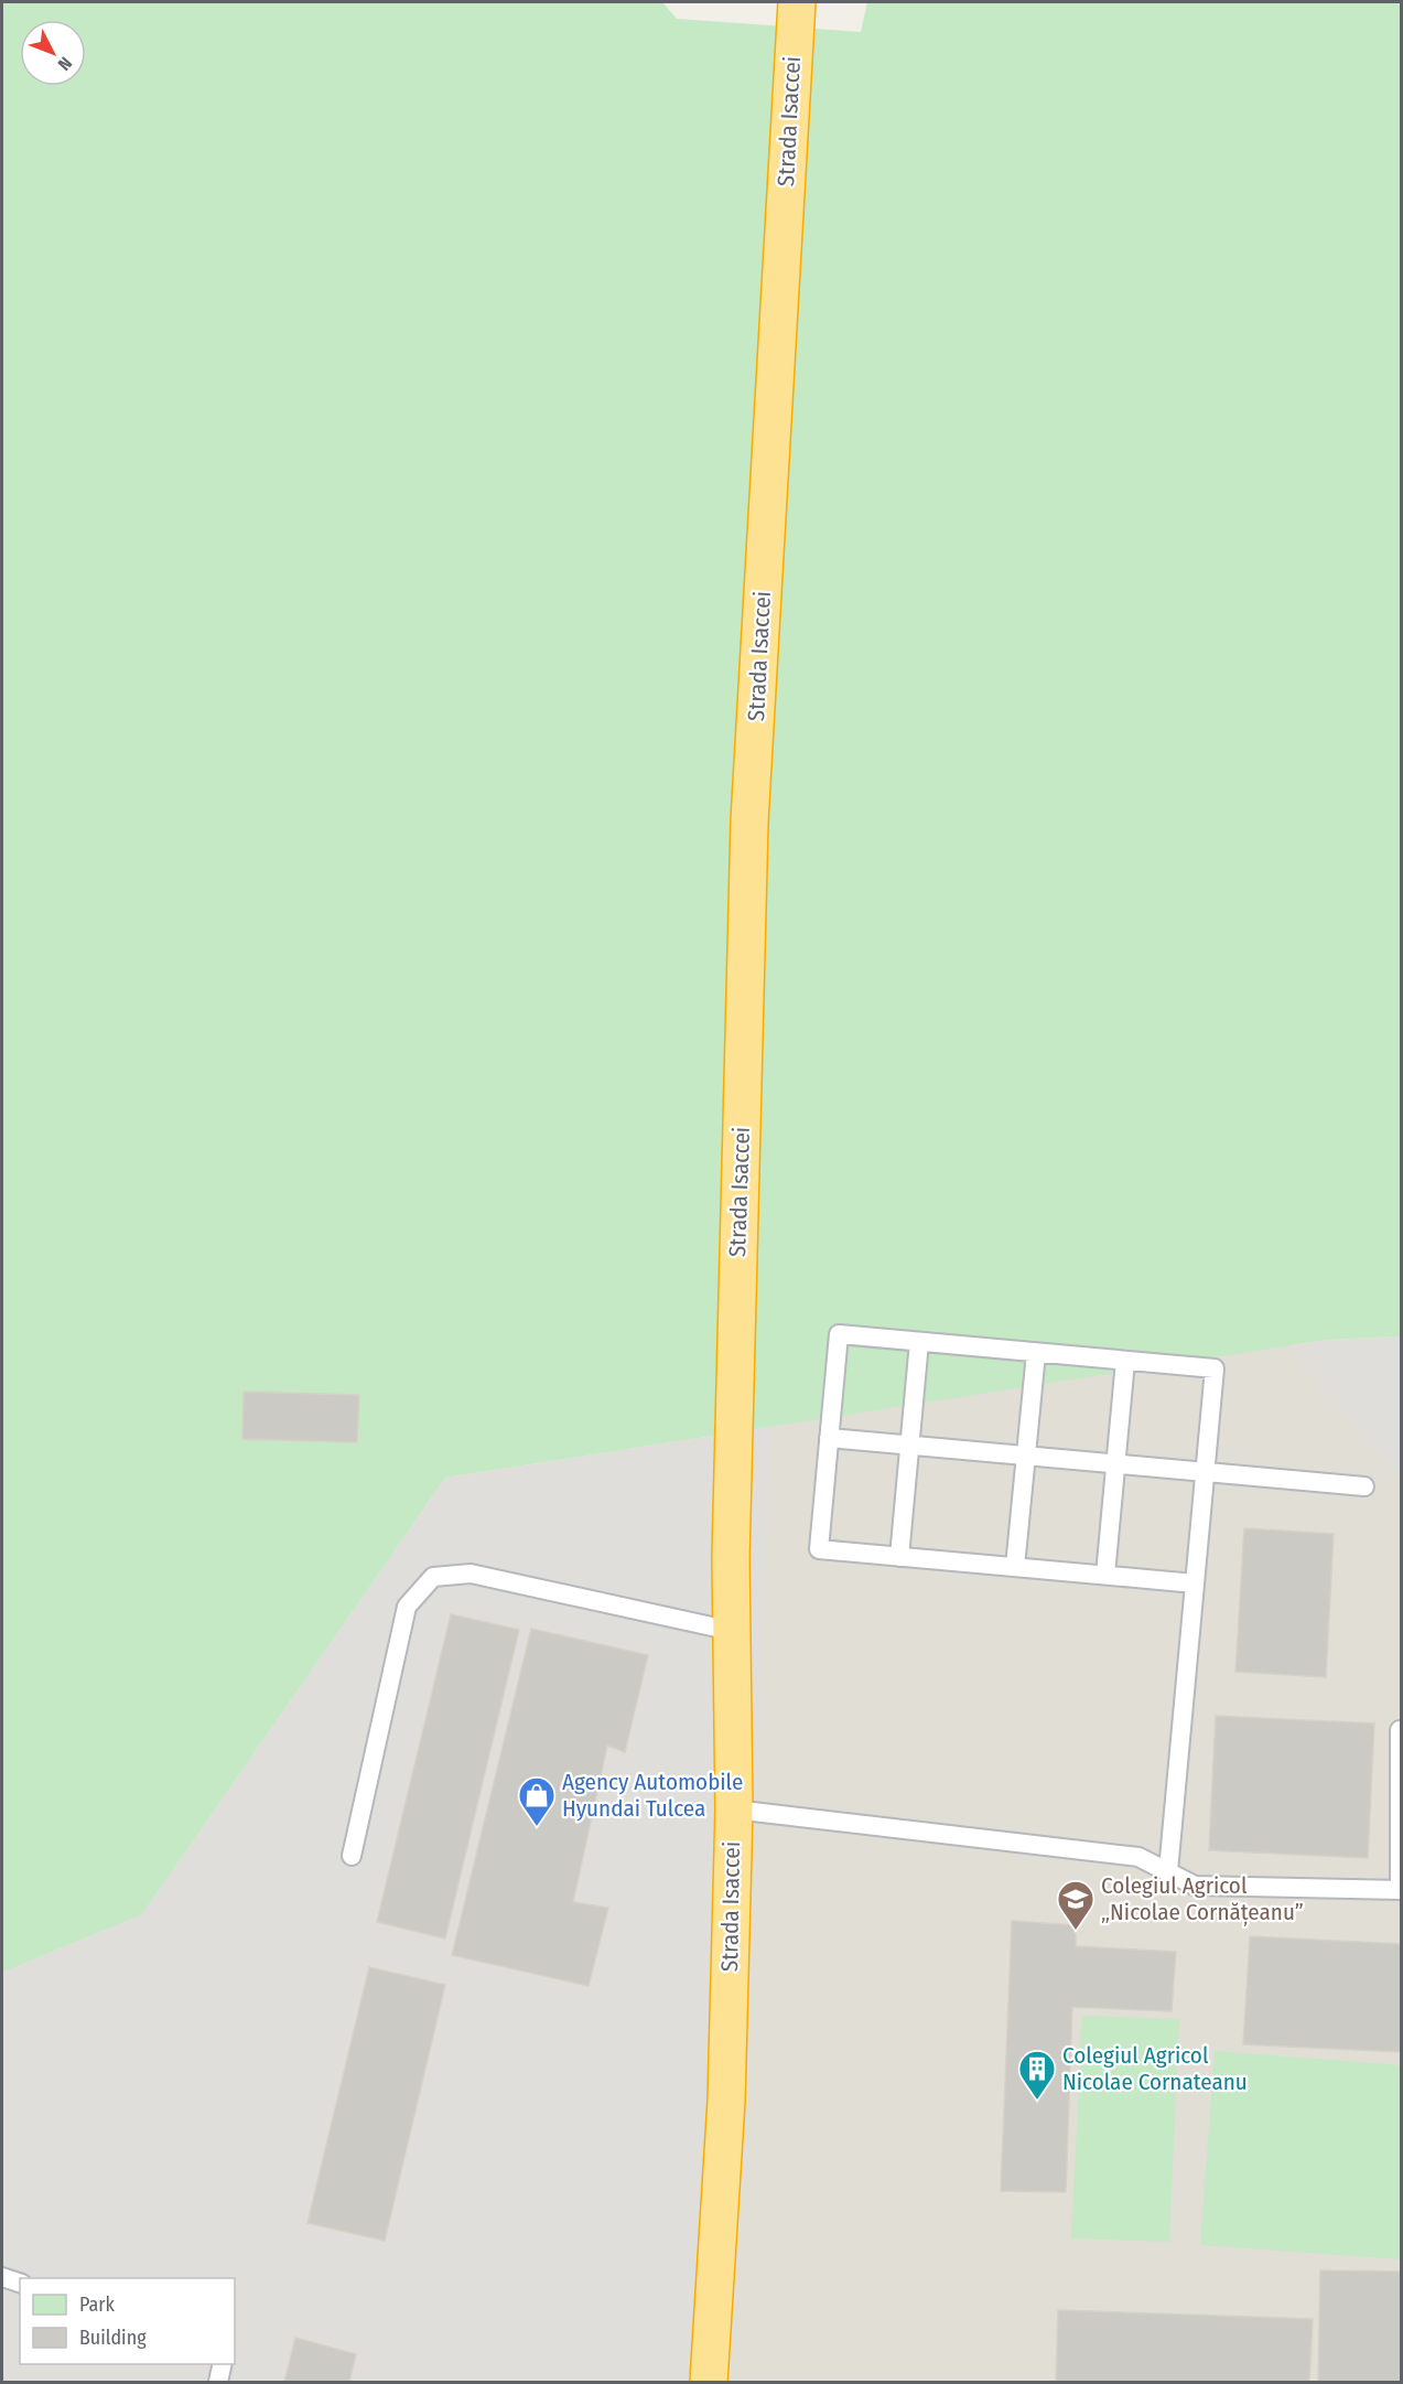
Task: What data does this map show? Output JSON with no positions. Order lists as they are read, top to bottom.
{
  "streets": {
    "highway": ["Strada Isaccei"]
  },
  "places": {
    "shop": ["Agency Automobile Hyundai Tulcea"],
    "school or university": ["Colegiul Agricol „Nicolae Cornățeanu”"],
    "building": ["Colegiul Agricol Nicolae Cornateanu"]
  },
  "legend": ["Park", "Building"],
  "north": "bottom right"
}
